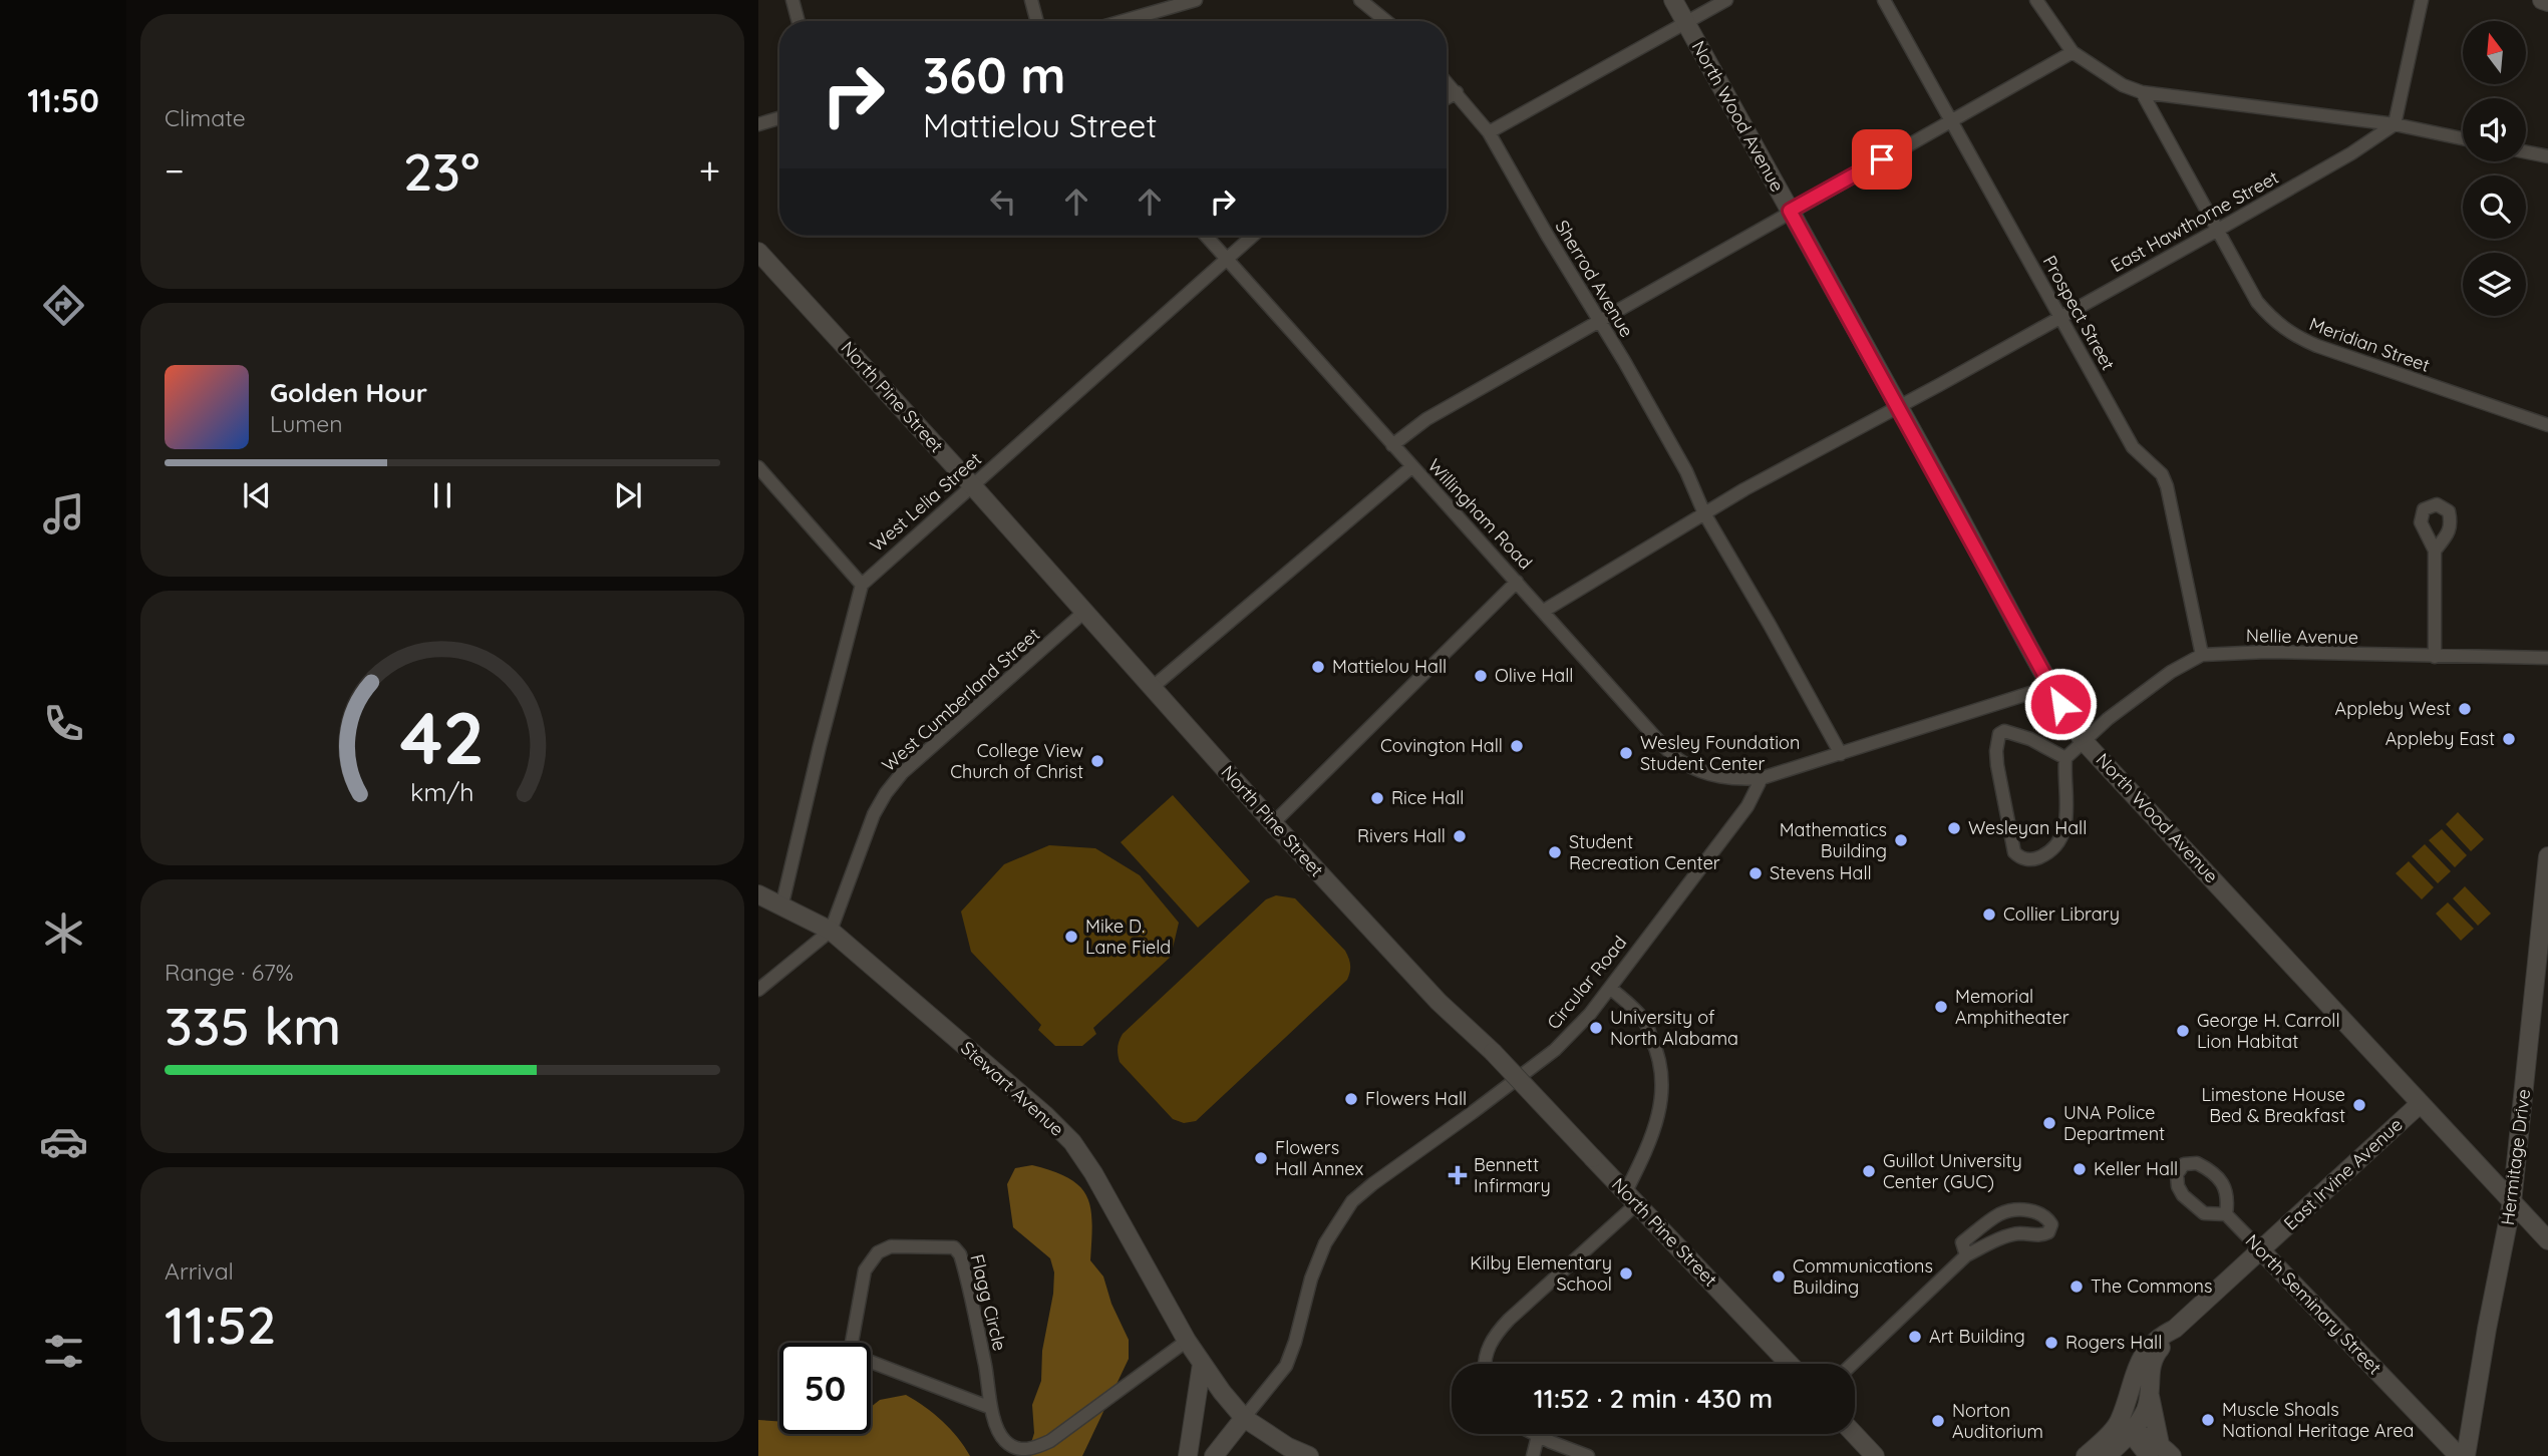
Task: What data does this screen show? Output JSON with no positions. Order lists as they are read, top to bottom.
{
  "streets": {
    "main road": [
      "North Wood Avenue",
      "North Pine Street",
      "Stewart Avenue",
      "Hermitage Drive",
      "East Irvine Avenue",
      "North Seminary Street"
    ],
    "street": [
      "East Hawthorne Street",
      "Sherrod Avenue",
      "Prospect Street",
      "Meridian Street",
      "West Lelia Street",
      "Willingham Road",
      "Nellie Avenue",
      "West Cumberland Street",
      "Circular Road",
      "Flagg Circle"
    ]
  },
  "crossings": [
    ["North Wood Avenue", "East Hawthorne Street"],
    ["North Wood Avenue", "Nellie Avenue"],
    ["North Wood Avenue", "Hermitage Drive"],
    ["North Wood Avenue", "East Irvine Avenue"],
    ["East Hawthorne Street", "Sherrod Avenue"],
    ["East Hawthorne Street", "Prospect Street"],
    ["East Hawthorne Street", "Meridian Street"],
    ["East Hawthorne Street", "Willingham Road"],
    ["Prospect Street", "Nellie Avenue"],
    ["North Pine Street", "West Lelia Street"],
    ["North Pine Street", "West Cumberland Street"],
    ["West Lelia Street", "Willingham Road"],
    ["Willingham Road", "Circular Road"],
    ["West Cumberland Street", "Stewart Avenue"],
    ["Circular Road", "Stewart Avenue"],
    ["Stewart Avenue", "Flagg Circle"],
    ["East Irvine Avenue", "North Seminary Street"]
  ],
  "places": {
    "other": [
      "Mattielou Hall",
      "Olive Hall",
      "Appleby West",
      "Appleby East",
      "Covington Hall",
      "Wesley Foundation Student Center",
      "College View Church of Christ",
      "Rice Hall",
      "Wesleyan Hall",
      "Rivers Hall",
      "Mathematics Building",
      "Student Recreation Center",
      "Stevens Hall",
      "Collier Library",
      "Mike D. Lane Field",
      "Memorial Amphitheater",
      "University of North Alabama",
      "George H. Carroll Lion Habitat",
      "Flowers Hall",
      "Limestone House Bed & Breakfast",
      "UNA Police Department",
      "Flowers Hall Annex",
      "Keller Hall",
      "Guillot University Center (GUC)",
      "Kilby Elementary School",
      "Communications Building",
      "The Commons",
      "Art Building",
      "Rogers Hall",
      "Muscle Shoals National Heritage Area",
      "Norton Auditorium"
    ],
    "health": ["Bennett Infirmary"]
  },
  "north": "top",
  "page": {
    "tabs": "11:50",
    "tile": [
      "Climate",
      ["Range · 67%", "335 km"],
      ["Arrival", "11:52"]
    ],
    "turn": ["360 m", "Mattielou Street"],
    "heat": ["−", "23°", "+"],
    "song": ["Golden Hour", "Lumen"],
    "limit": "50",
    "trip": "11:52 · 2 min · 430 m",
    "gauge": ["42", "km/h"]
  }
}
